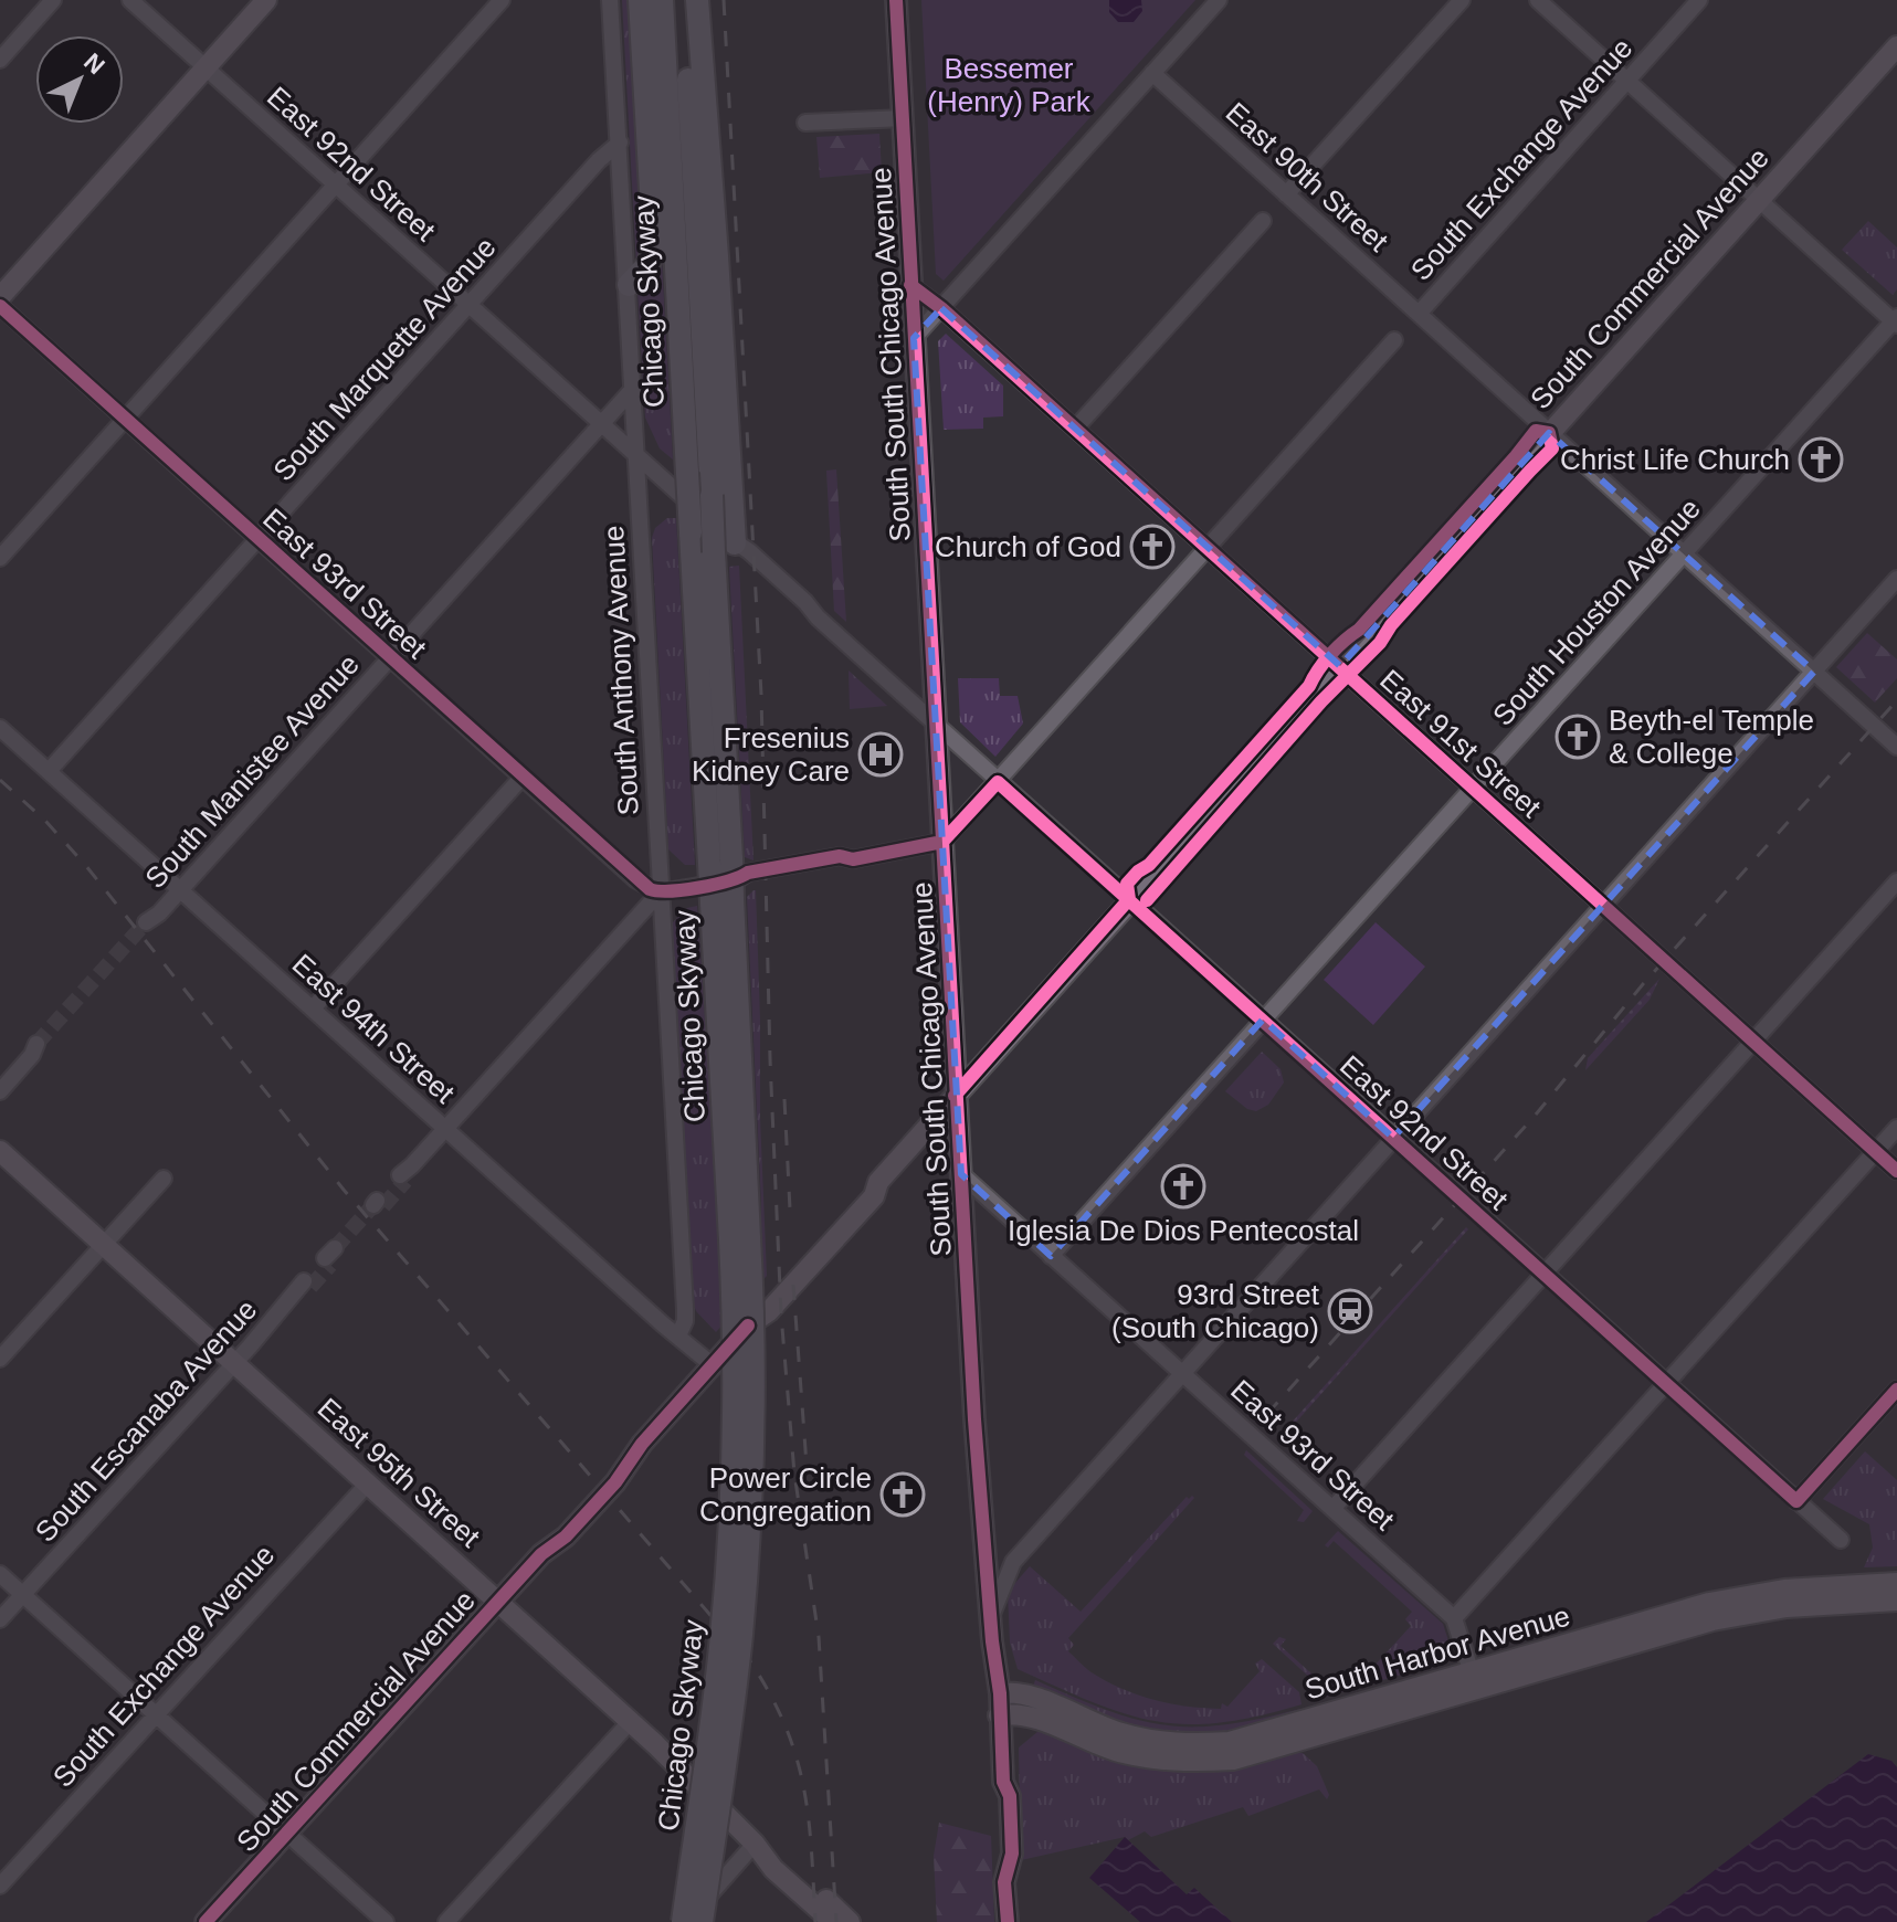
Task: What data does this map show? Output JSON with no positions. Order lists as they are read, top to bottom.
{
  "streets": {
    "highway": ["Chicago Skyway"],
    "main road": [
      "South Commercial Avenue",
      "South South Chicago Avenue",
      "East 95th Street",
      "South Harbor Avenue"
    ],
    "street": [
      "South Exchange Avenue",
      "East 92nd Street",
      "East 90th Street",
      "South Marquette Avenue",
      "East 93rd Street",
      "South Houston Avenue",
      "South Anthony Avenue",
      "East 91st Street",
      "South Manistee Avenue",
      "East 94th Street",
      "South Escanaba Avenue"
    ]
  },
  "crossings": [
    ["South Exchange Avenue", "East 90th Street"],
    ["South Exchange Avenue", "East 95th Street"],
    ["East 92nd Street", "South Commercial Avenue"],
    ["East 92nd Street", "Chicago Skyway"],
    ["East 92nd Street", "South South Chicago Avenue"],
    ["East 92nd Street", "South Marquette Avenue"],
    ["East 92nd Street", "South Houston Avenue"],
    ["East 92nd Street", "South Anthony Avenue"],
    ["East 92nd Street", "South Manistee Avenue"],
    ["East 90th Street", "South Commercial Avenue"],
    ["East 90th Street", "South Houston Avenue"],
    ["South Commercial Avenue", "South South Chicago Avenue"],
    ["South Commercial Avenue", "East 91st Street"],
    ["South Commercial Avenue", "East 94th Street"],
    ["South Commercial Avenue", "East 95th Street"],
    ["South South Chicago Avenue", "East 93rd Street"],
    ["South South Chicago Avenue", "East 91st Street"],
    ["South South Chicago Avenue", "South Harbor Avenue"],
    ["South Marquette Avenue", "East 93rd Street"],
    ["South Marquette Avenue", "South Anthony Avenue"],
    ["South Marquette Avenue", "East 94th Street"],
    ["East 93rd Street", "South Houston Avenue"],
    ["East 93rd Street", "South Anthony Avenue"],
    ["East 93rd Street", "South Manistee Avenue"],
    ["South Houston Avenue", "East 91st Street"],
    ["South Anthony Avenue", "South Manistee Avenue"],
    ["South Anthony Avenue", "East 94th Street"],
    ["South Manistee Avenue", "East 94th Street"],
    ["South Escanaba Avenue", "East 95th Street"]
  ],
  "parks": ["Bessemer (Henry) Park"],
  "places": {
    "church": [
      "Christ Life Church",
      "Church of God",
      "Beyth-el Temple & College",
      "Iglesia De Dios Pentecostal",
      "Power Circle Congregation"
    ],
    "hospital": ["Fresenius Kidney Care"],
    "station": ["93rd Street (South Chicago)"]
  },
  "north": "top right"
}
